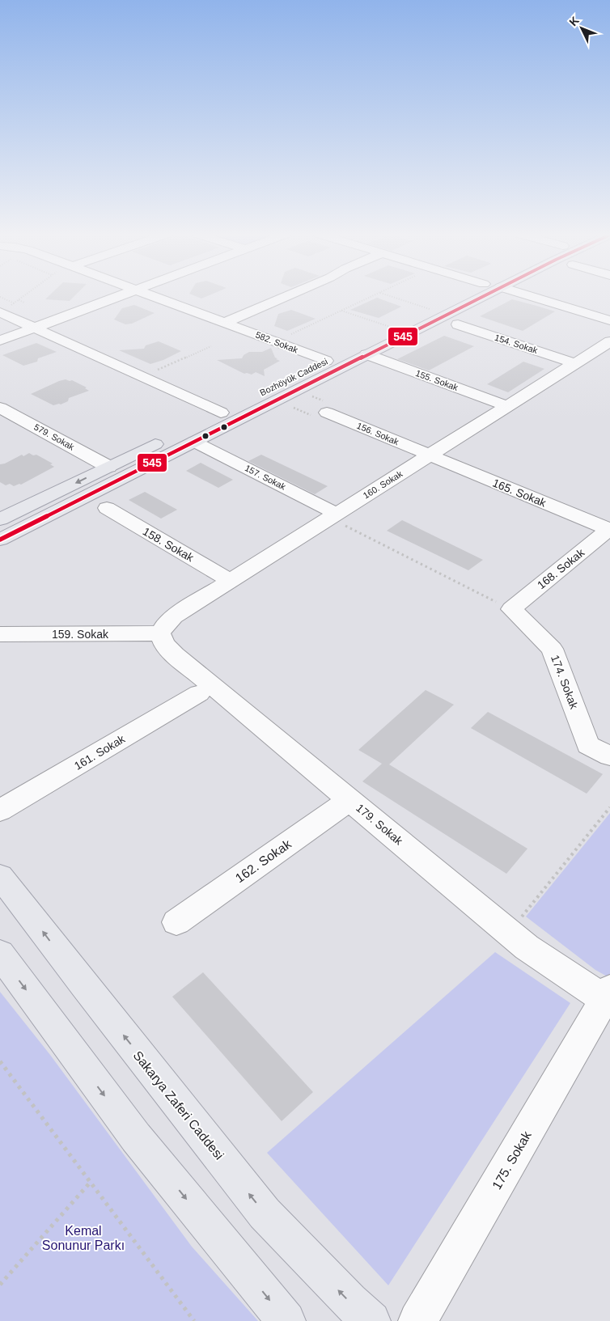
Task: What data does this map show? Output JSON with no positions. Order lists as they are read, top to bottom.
{
  "streets": {
    "main road": ["Bozhöyük Caddesi", "Sakarya Zaferi Caddesi"],
    "street": [
      "582. Sokak",
      "154. Sokak",
      "155. Sokak",
      "156. Sokak",
      "579. Sokak",
      "157. Sokak",
      "160. Sokak",
      "165. Sokak",
      "158. Sokak",
      "168. Sokak",
      "159. Sokak",
      "174. Sokak",
      "161. Sokak",
      "179. Sokak",
      "162. Sokak",
      "175. Sokak"
    ]
  },
  "crossings": [
    ["582. Sokak", "Bozhöyük Caddesi"],
    ["154. Sokak", "160. Sokak"],
    ["Bozhöyük Caddesi", "155. Sokak"],
    ["Bozhöyük Caddesi", "157. Sokak"],
    ["155. Sokak", "160. Sokak"],
    ["156. Sokak", "160. Sokak"],
    ["156. Sokak", "165. Sokak"],
    ["157. Sokak", "160. Sokak"],
    ["160. Sokak", "165. Sokak"],
    ["160. Sokak", "158. Sokak"],
    ["160. Sokak", "159. Sokak"],
    ["160. Sokak", "179. Sokak"],
    ["165. Sokak", "168. Sokak"],
    ["168. Sokak", "174. Sokak"],
    ["159. Sokak", "179. Sokak"],
    ["179. Sokak", "162. Sokak"],
    ["179. Sokak", "175. Sokak"]
  ],
  "parks": ["Kemal Sonunur Parkı"],
  "lines": ["transit line 545"],
  "north": "top left"
}
